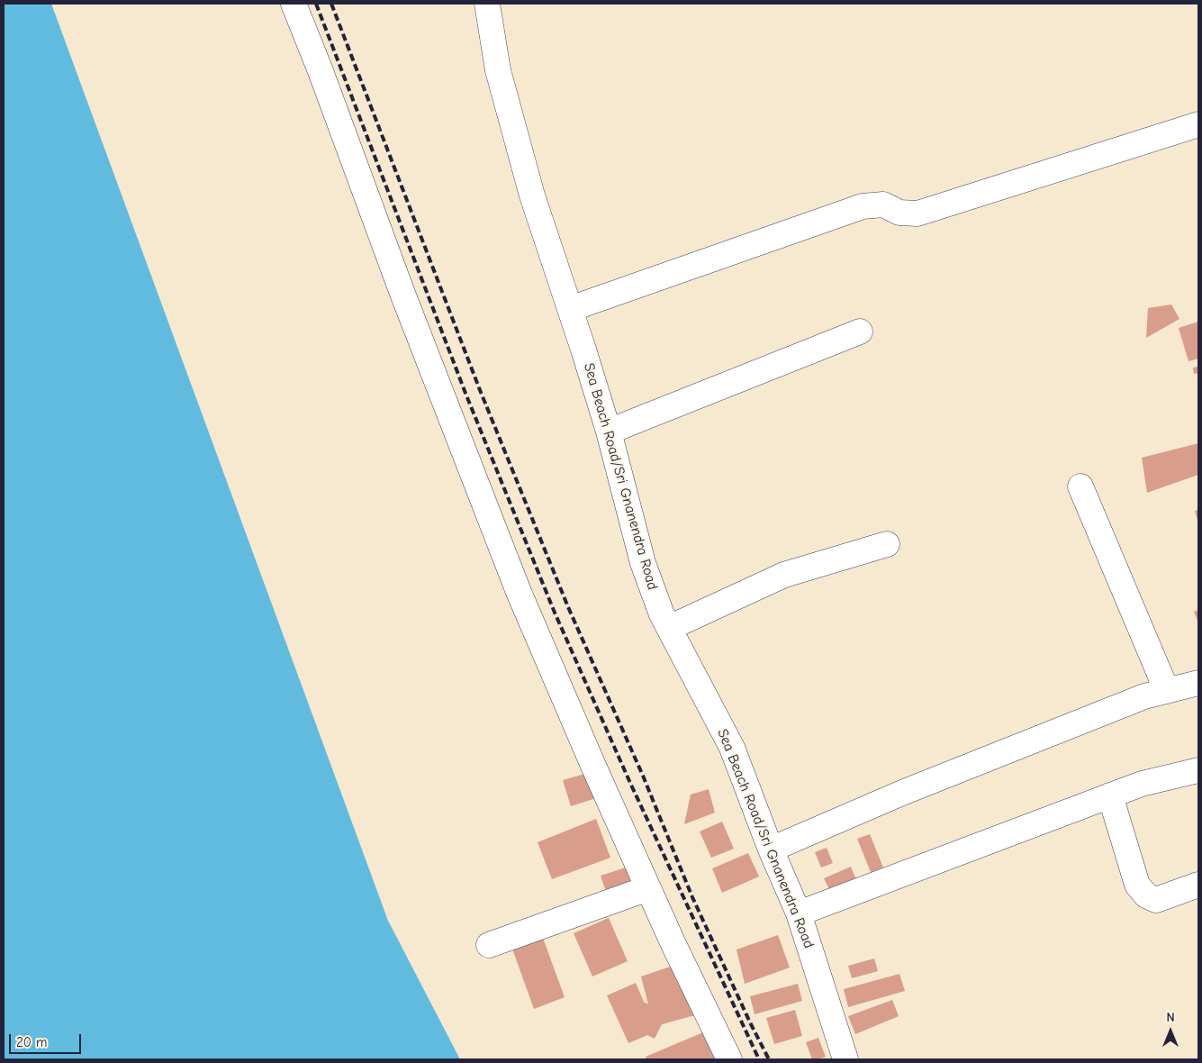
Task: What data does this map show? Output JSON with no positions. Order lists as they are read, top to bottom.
{
  "streets": {
    "street": ["Sea Beach Road/Sri Gnanendra Road"]
  },
  "scale_bar": "20 m",
  "north": "top"
}
